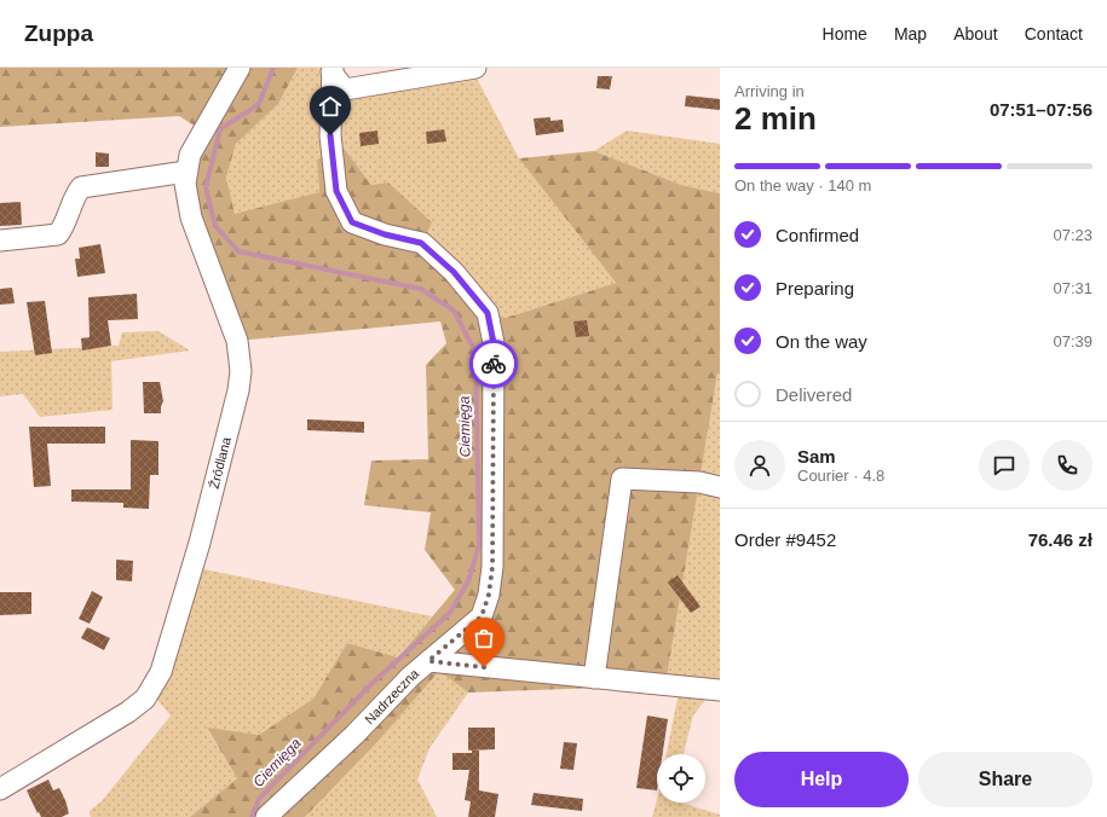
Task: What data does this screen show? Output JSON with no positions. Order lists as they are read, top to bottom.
{
  "streets": {
    "street": ["Źródlana", "Nadrzeczna"]
  },
  "water": ["Ciemięga"],
  "page": {
    "header": "Zuppa",
    "nav": [
      "Home",
      "Map",
      "About",
      "Contact"
    ],
    "heading": ["2 min", "Arriving in", "07:51–07:56"],
    "panel": [
      "Sam",
      "Courier · 4.8",
      "Order #9452",
      "76.46 zł"
    ],
    "bar": "On the way · 140 m",
    "list": [
      ["Confirmed", "07:23"],
      ["Preparing", "07:31"],
      ["On the way", "07:39"],
      "Delivered"
    ],
    "buttons": ["Help", "Share"]
  }
}
